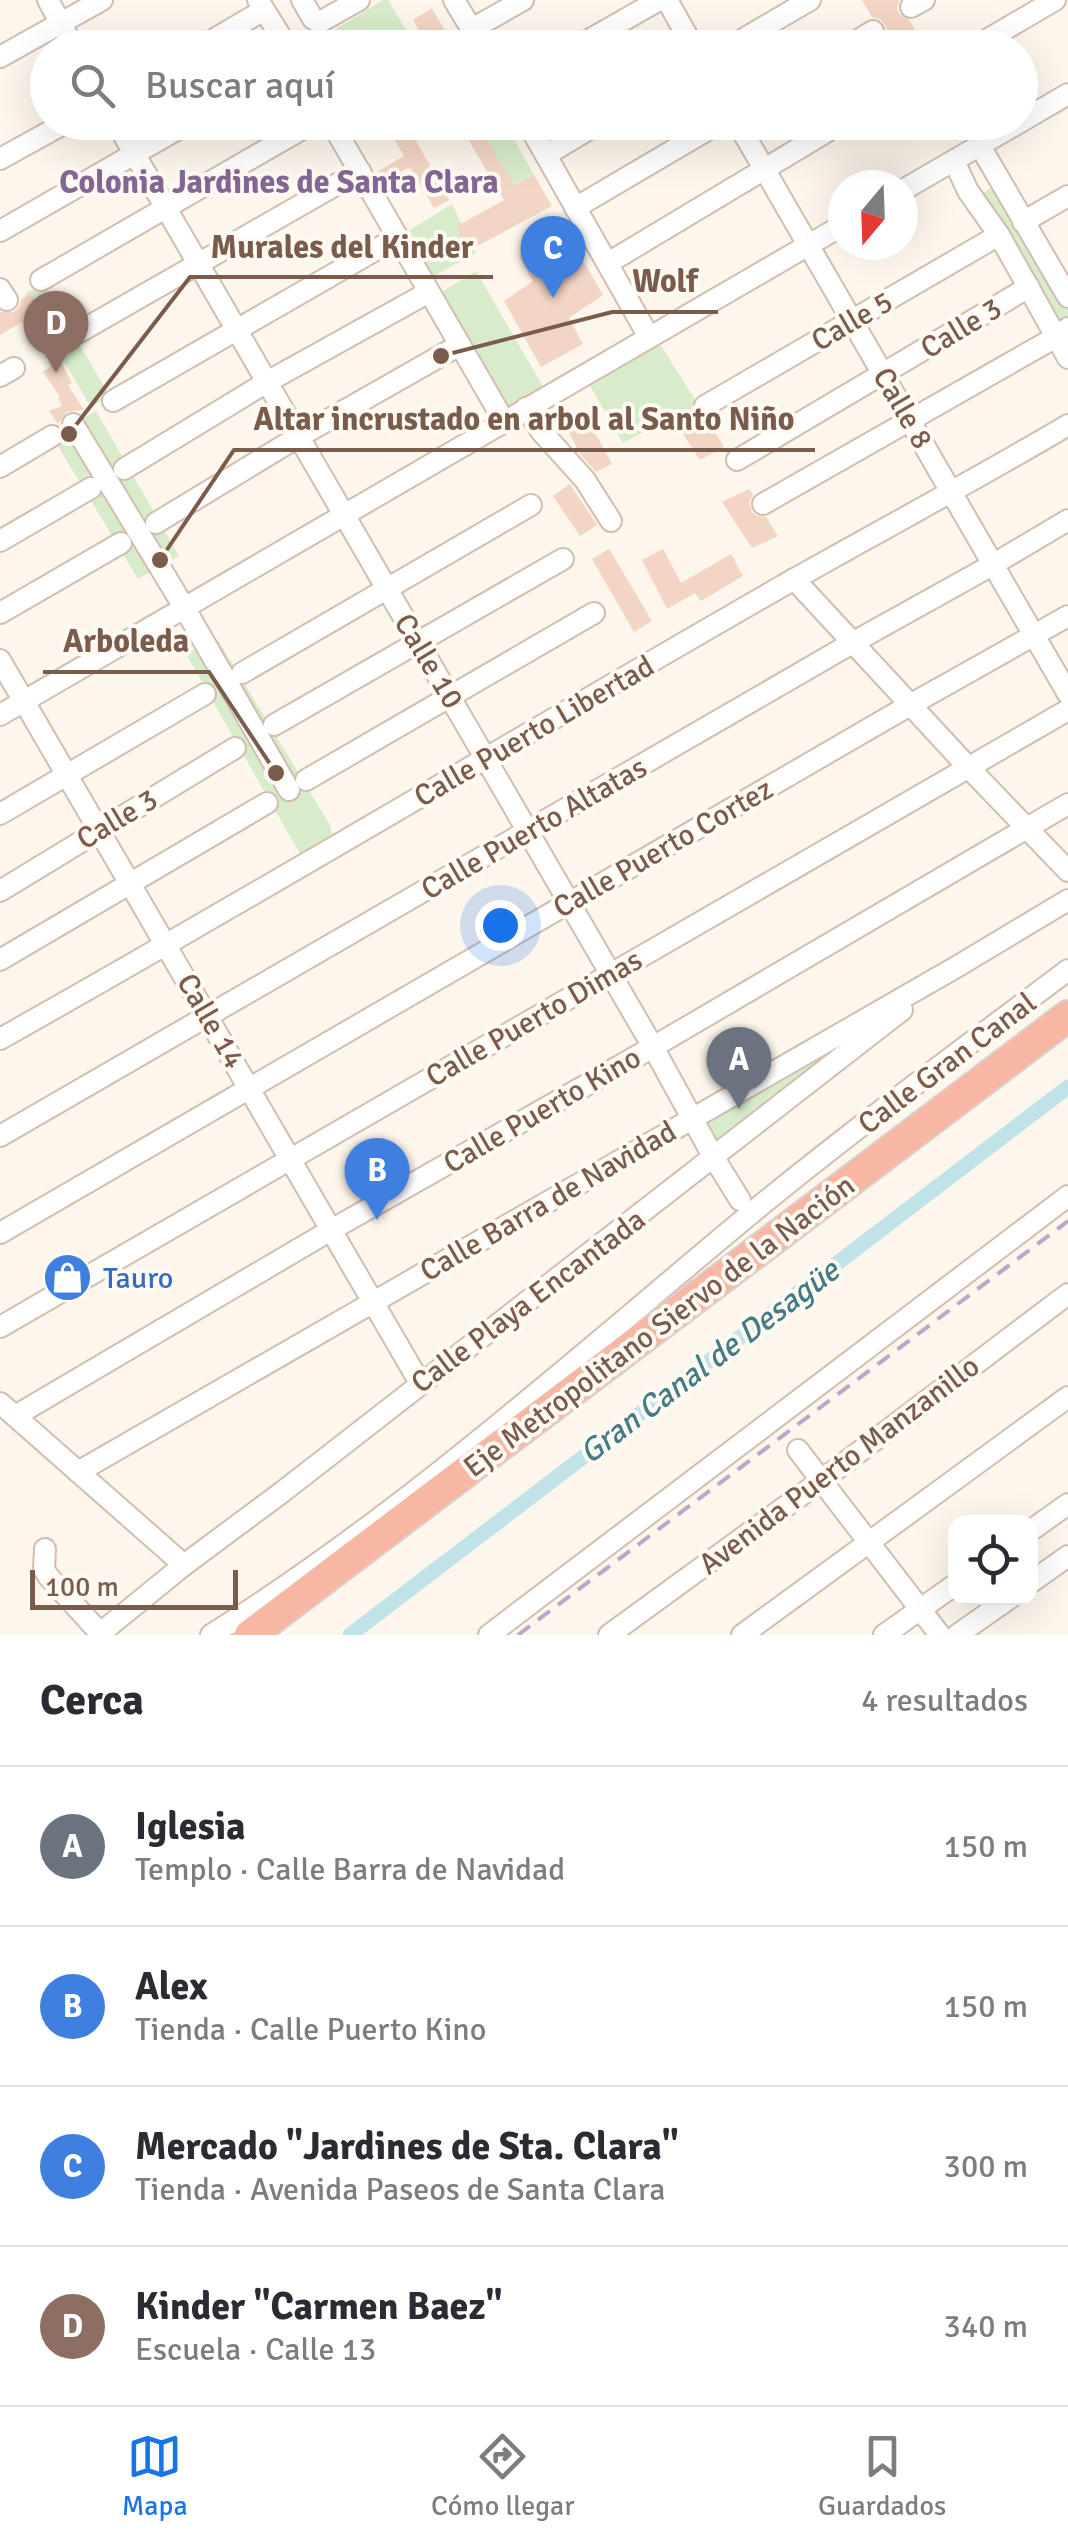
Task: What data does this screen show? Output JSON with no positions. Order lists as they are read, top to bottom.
{
  "streets": {
    "highway": ["Eje Metropolitano Siervo de la Nación"],
    "street": [
      "Calle 5",
      "Calle 3",
      "Calle 8",
      "Calle 10",
      "Calle Puerto Libertad",
      "Calle Puerto Altatas",
      "Calle Puerto Cortez",
      "Calle Puerto Dimas",
      "Calle 14",
      "Calle Gran Canal",
      "Calle Puerto Kino",
      "Calle Barra de Navidad",
      "Calle Playa Encantada",
      "Avenida Puerto Manzanillo"
    ]
  },
  "crossings": [
    ["Calle 5", "Calle 8"],
    ["Calle 3", "Calle 8"],
    ["Calle 3", "Calle 14"],
    ["Calle 8", "Calle Puerto Libertad"],
    ["Calle 8", "Calle Puerto Altatas"],
    ["Calle 8", "Calle Puerto Cortez"],
    ["Calle 10", "Calle Puerto Libertad"],
    ["Calle 10", "Calle Puerto Altatas"],
    ["Calle 10", "Calle Puerto Cortez"],
    ["Calle 10", "Calle Puerto Dimas"],
    ["Calle 10", "Calle Puerto Kino"],
    ["Calle 10", "Calle Barra de Navidad"],
    ["Calle 10", "Calle Playa Encantada"],
    ["Calle Puerto Libertad", "Calle 14"],
    ["Calle Puerto Altatas", "Calle 14"],
    ["Calle Puerto Cortez", "Calle 14"],
    ["Calle Puerto Dimas", "Calle 14"],
    ["Calle 14", "Calle Puerto Kino"],
    ["Calle 14", "Calle Barra de Navidad"],
    ["Calle 14", "Calle Playa Encantada"],
    ["Calle Barra de Navidad", "Calle Playa Encantada"]
  ],
  "districts": ["Colonia Jardines de Santa Clara"],
  "water": ["Gran Canal de Desagüe"],
  "places": {
    "other": [
      "Wolf",
      "Murales del Kinder",
      "Altar incrustado en arbol al Santo Niño",
      "Arboleda"
    ],
    "shop": ["Tauro"]
  },
  "scale_bar": "100 m",
  "north": "bottom",
  "page": {
    "search": "Buscar aquí",
    "pins": [
      "C",
      "D",
      "A",
      "B"
    ],
    "scale": "100 m",
    "heading": ["Cerca", "4 resultados"],
    "list": [
      {
        "mark": "A",
        "name": "Iglesia",
        "note": "Templo · Calle Barra de Navidad",
        "value": "150 m"
      },
      {
        "mark": "B",
        "name": "Alex",
        "note": "Tienda · Calle Puerto Kino",
        "value": "150 m"
      },
      {
        "mark": "C",
        "name": "Mercado \"Jardines de Sta. Clara\"",
        "note": "Tienda · Avenida Paseos de Santa Clara",
        "value": "300 m"
      },
      {
        "mark": "D",
        "name": "Kinder \"Carmen Baez\"",
        "note": "Escuela · Calle 13",
        "value": "340 m"
      }
    ],
    "nav": ["Mapa", "Cómo llegar", "Guardados"]
  }
}
